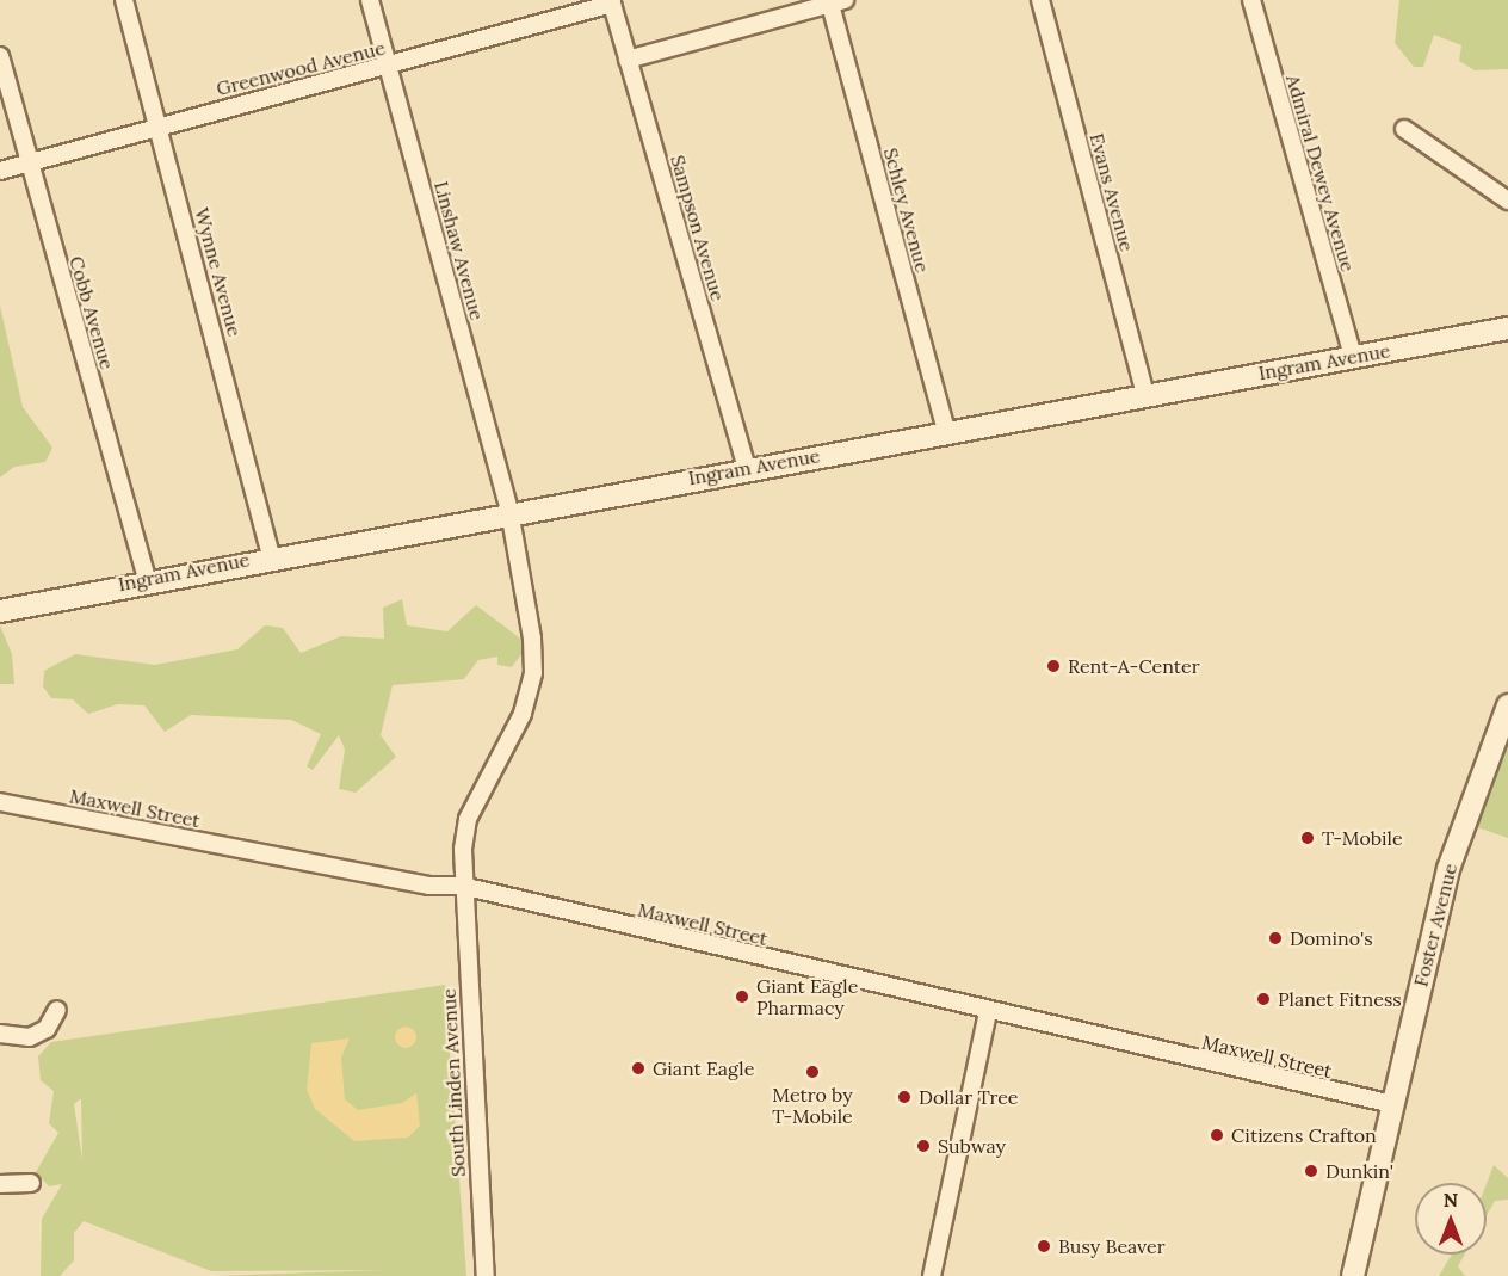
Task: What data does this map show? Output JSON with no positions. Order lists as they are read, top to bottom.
{
  "streets": {
    "street": [
      "Greenwood Avenue",
      "Admiral Dewey Avenue",
      "Evans Avenue",
      "Schley Avenue",
      "Sampson Avenue",
      "Linshaw Avenue",
      "Wynne Avenue",
      "Cobb Avenue",
      "Ingram Avenue",
      "Maxwell Street",
      "Foster Avenue",
      "South Linden Avenue"
    ]
  },
  "crossings": [
    ["Greenwood Avenue", "Sampson Avenue"],
    ["Greenwood Avenue", "Linshaw Avenue"],
    ["Greenwood Avenue", "Wynne Avenue"],
    ["Greenwood Avenue", "Cobb Avenue"],
    ["Admiral Dewey Avenue", "Ingram Avenue"],
    ["Evans Avenue", "Ingram Avenue"],
    ["Schley Avenue", "Ingram Avenue"],
    ["Sampson Avenue", "Ingram Avenue"],
    ["Linshaw Avenue", "Ingram Avenue"],
    ["Linshaw Avenue", "Maxwell Street"],
    ["Linshaw Avenue", "South Linden Avenue"],
    ["Wynne Avenue", "Ingram Avenue"],
    ["Cobb Avenue", "Ingram Avenue"],
    ["Maxwell Street", "Foster Avenue"],
    ["Maxwell Street", "South Linden Avenue"]
  ],
  "places": [
    "Rent-A-Center",
    "T-Mobile",
    "Domino's",
    "Giant Eagle Pharmacy",
    "Planet Fitness",
    "Giant Eagle",
    "Metro by T-Mobile",
    "Dollar Tree",
    "Citizens Crafton",
    "Subway",
    "Dunkin'",
    "Busy Beaver"
  ],
  "north": "top"
}
